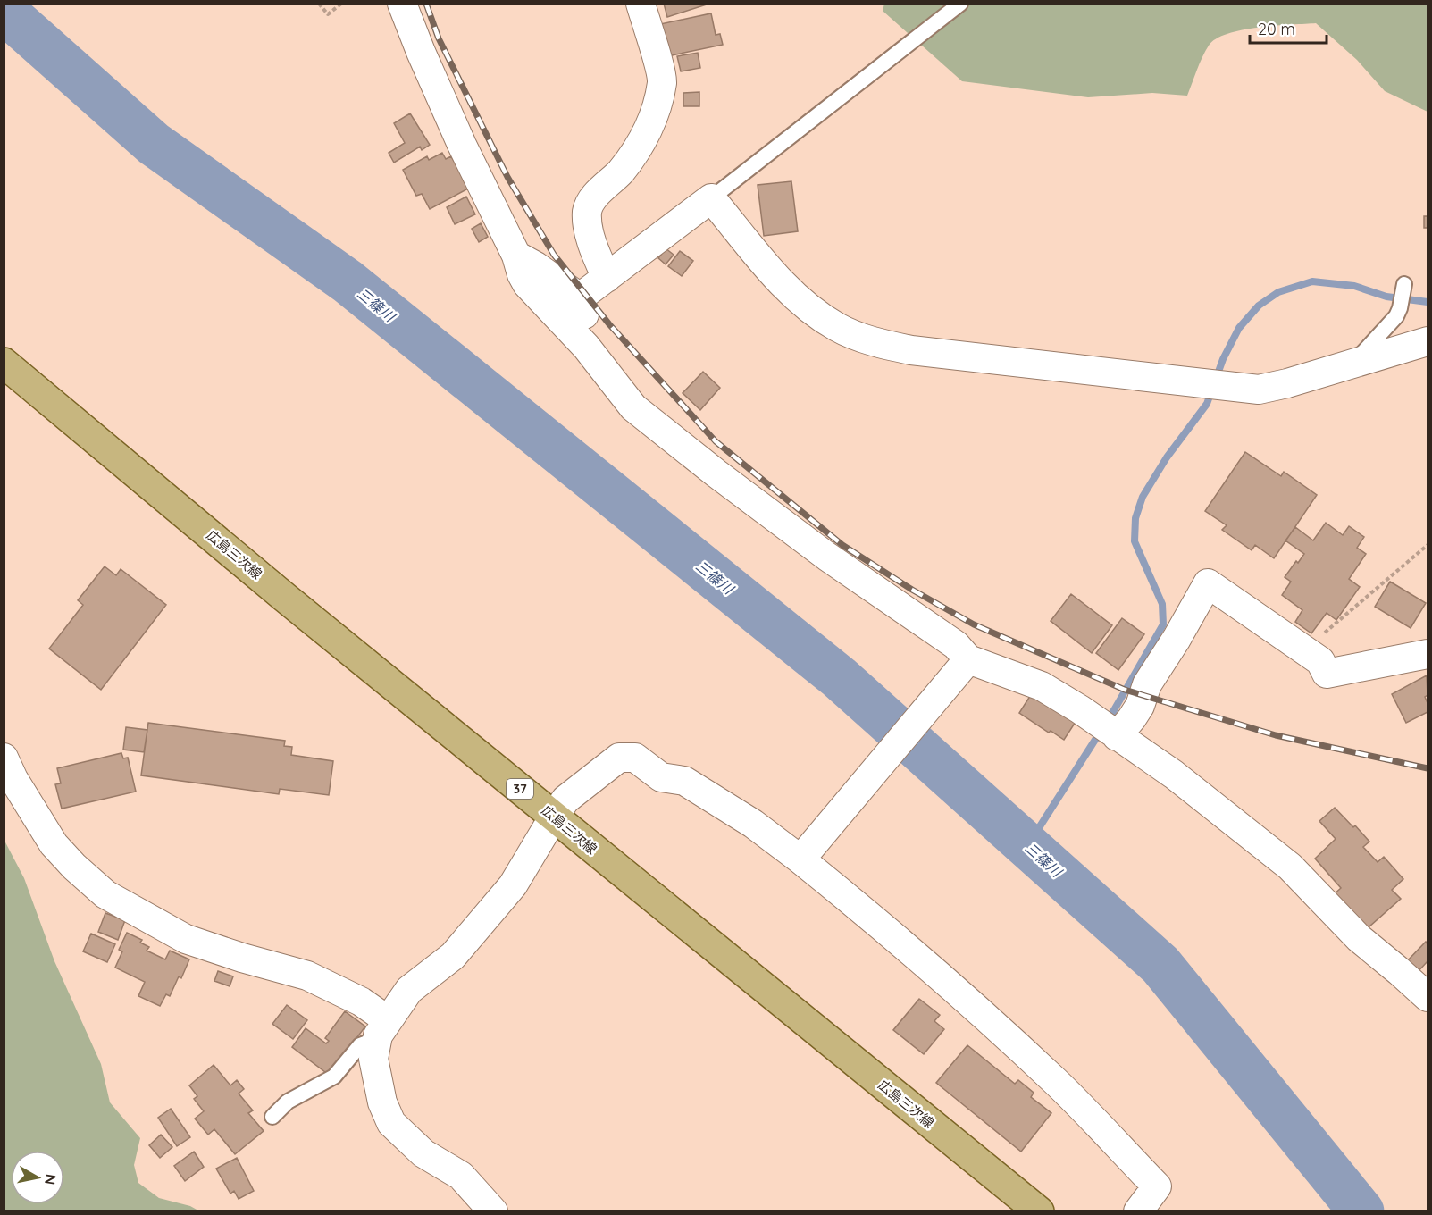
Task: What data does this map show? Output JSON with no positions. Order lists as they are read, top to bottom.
{
  "streets": {
    "main road": ["広島三次線", "37"]
  },
  "water": ["三篠川"],
  "scale_bar": "20 m",
  "north": "right"
}
